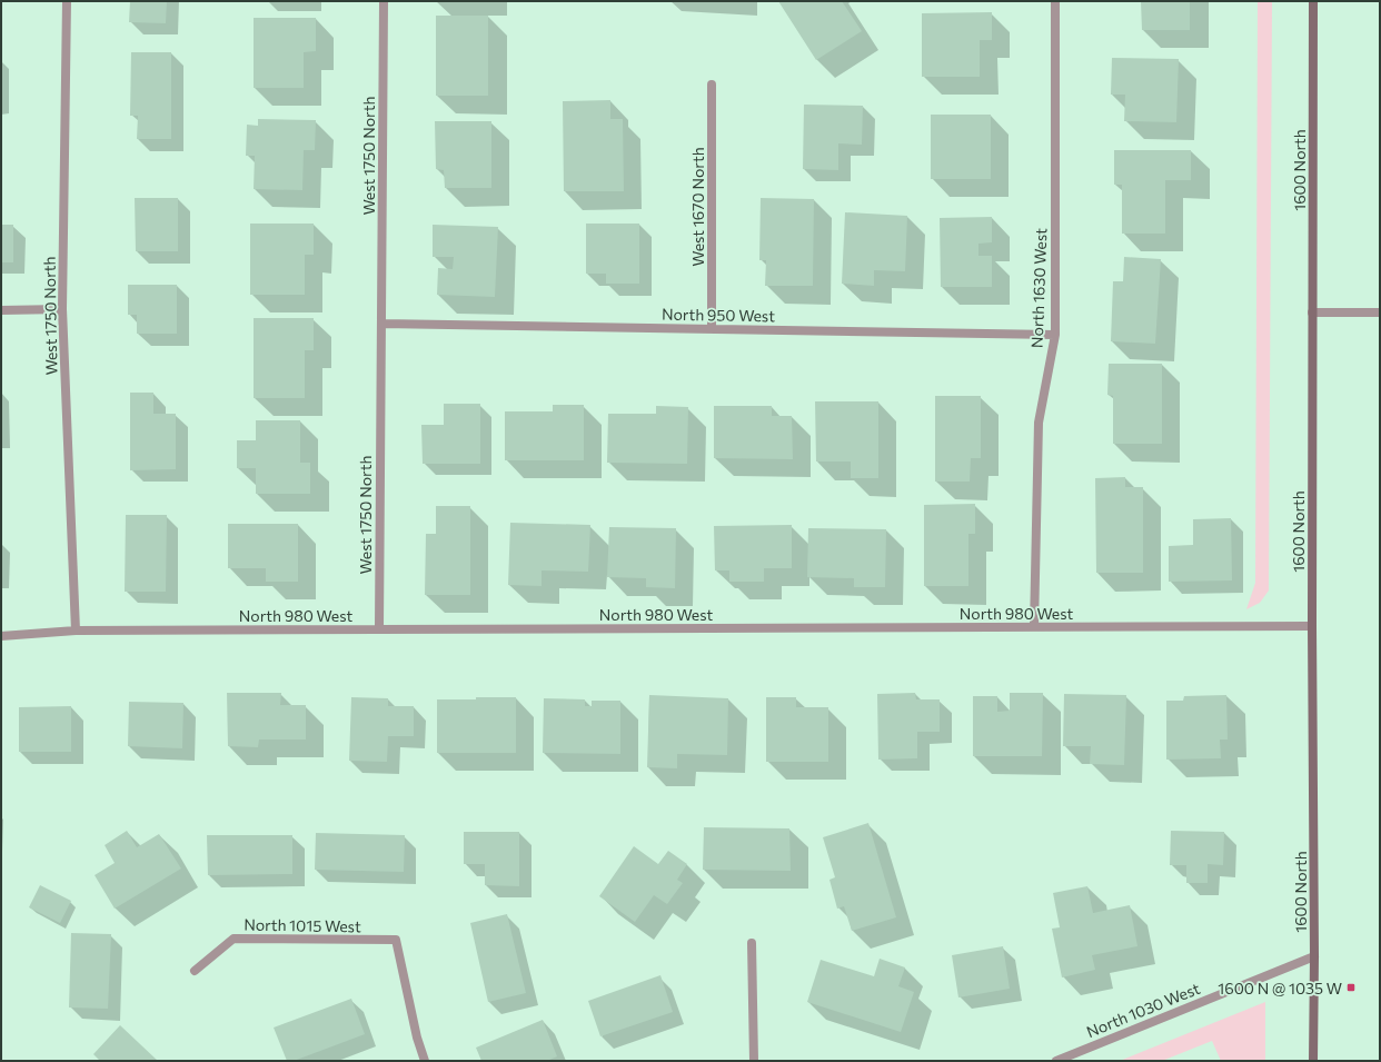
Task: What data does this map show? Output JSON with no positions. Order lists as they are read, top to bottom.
{
  "streets": {
    "main road": ["1600 North"],
    "street": [
      "West 1750 North",
      "West 1670 North",
      "North 1630 West",
      "North 950 West",
      "North 980 West",
      "North 1015 West",
      "North 1030 West"
    ]
  },
  "crossings": [
    ["West 1750 North", "North 950 West"],
    ["West 1750 North", "North 980 West"],
    ["1600 North", "North 980 West"],
    ["1600 North", "North 1030 West"],
    ["West 1670 North", "North 950 West"],
    ["North 1630 West", "North 950 West"],
    ["North 1630 West", "North 980 West"]
  ],
  "places": {
    "transit": ["1600 N @ 1035 W"]
  }
}
